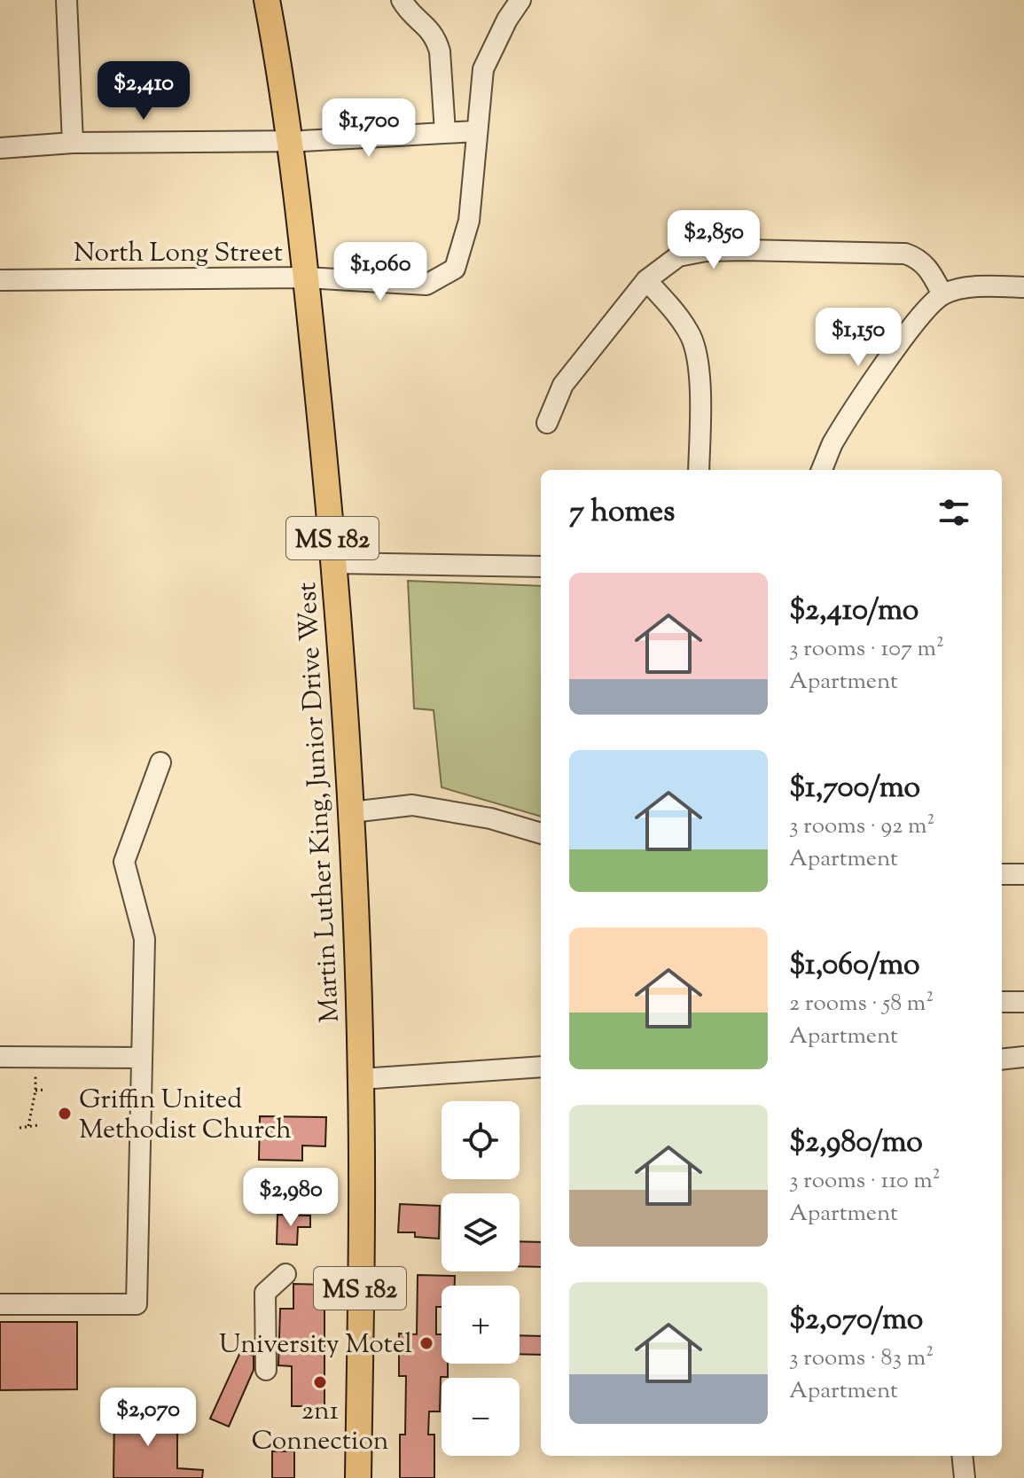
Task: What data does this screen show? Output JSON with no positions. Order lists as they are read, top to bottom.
{
  "streets": {
    "main road": ["MS 182", "Martin Luther King, Junior Drive West"],
    "street": ["North Long Street"]
  },
  "crossings": [
    ["North Long Street", "Martin Luther King, Junior Drive West"]
  ],
  "places": ["Griffin United Methodist Church", "University Motel", "2n1 Connection"],
  "page": {
    "price": [
      "$2,410",
      "$1,700",
      "$2,850",
      "$1,060",
      "$1,150",
      "$2,980",
      "$2,070"
    ],
    "heading": "7 homes",
    "list": [
      {
        "name": "$2,410/mo",
        "note": "3 rooms · 107 m² · Apartment"
      },
      {
        "name": "$1,700/mo",
        "note": "3 rooms · 92 m² · Apartment"
      },
      {
        "name": "$1,060/mo",
        "note": "2 rooms · 58 m² · Apartment"
      },
      {
        "name": "$2,980/mo",
        "note": "3 rooms · 110 m² · Apartment"
      },
      {
        "name": "$2,070/mo",
        "note": "3 rooms · 83 m² · Apartment"
      }
    ],
    "map_buttons": ["+", "−"]
  }
}
